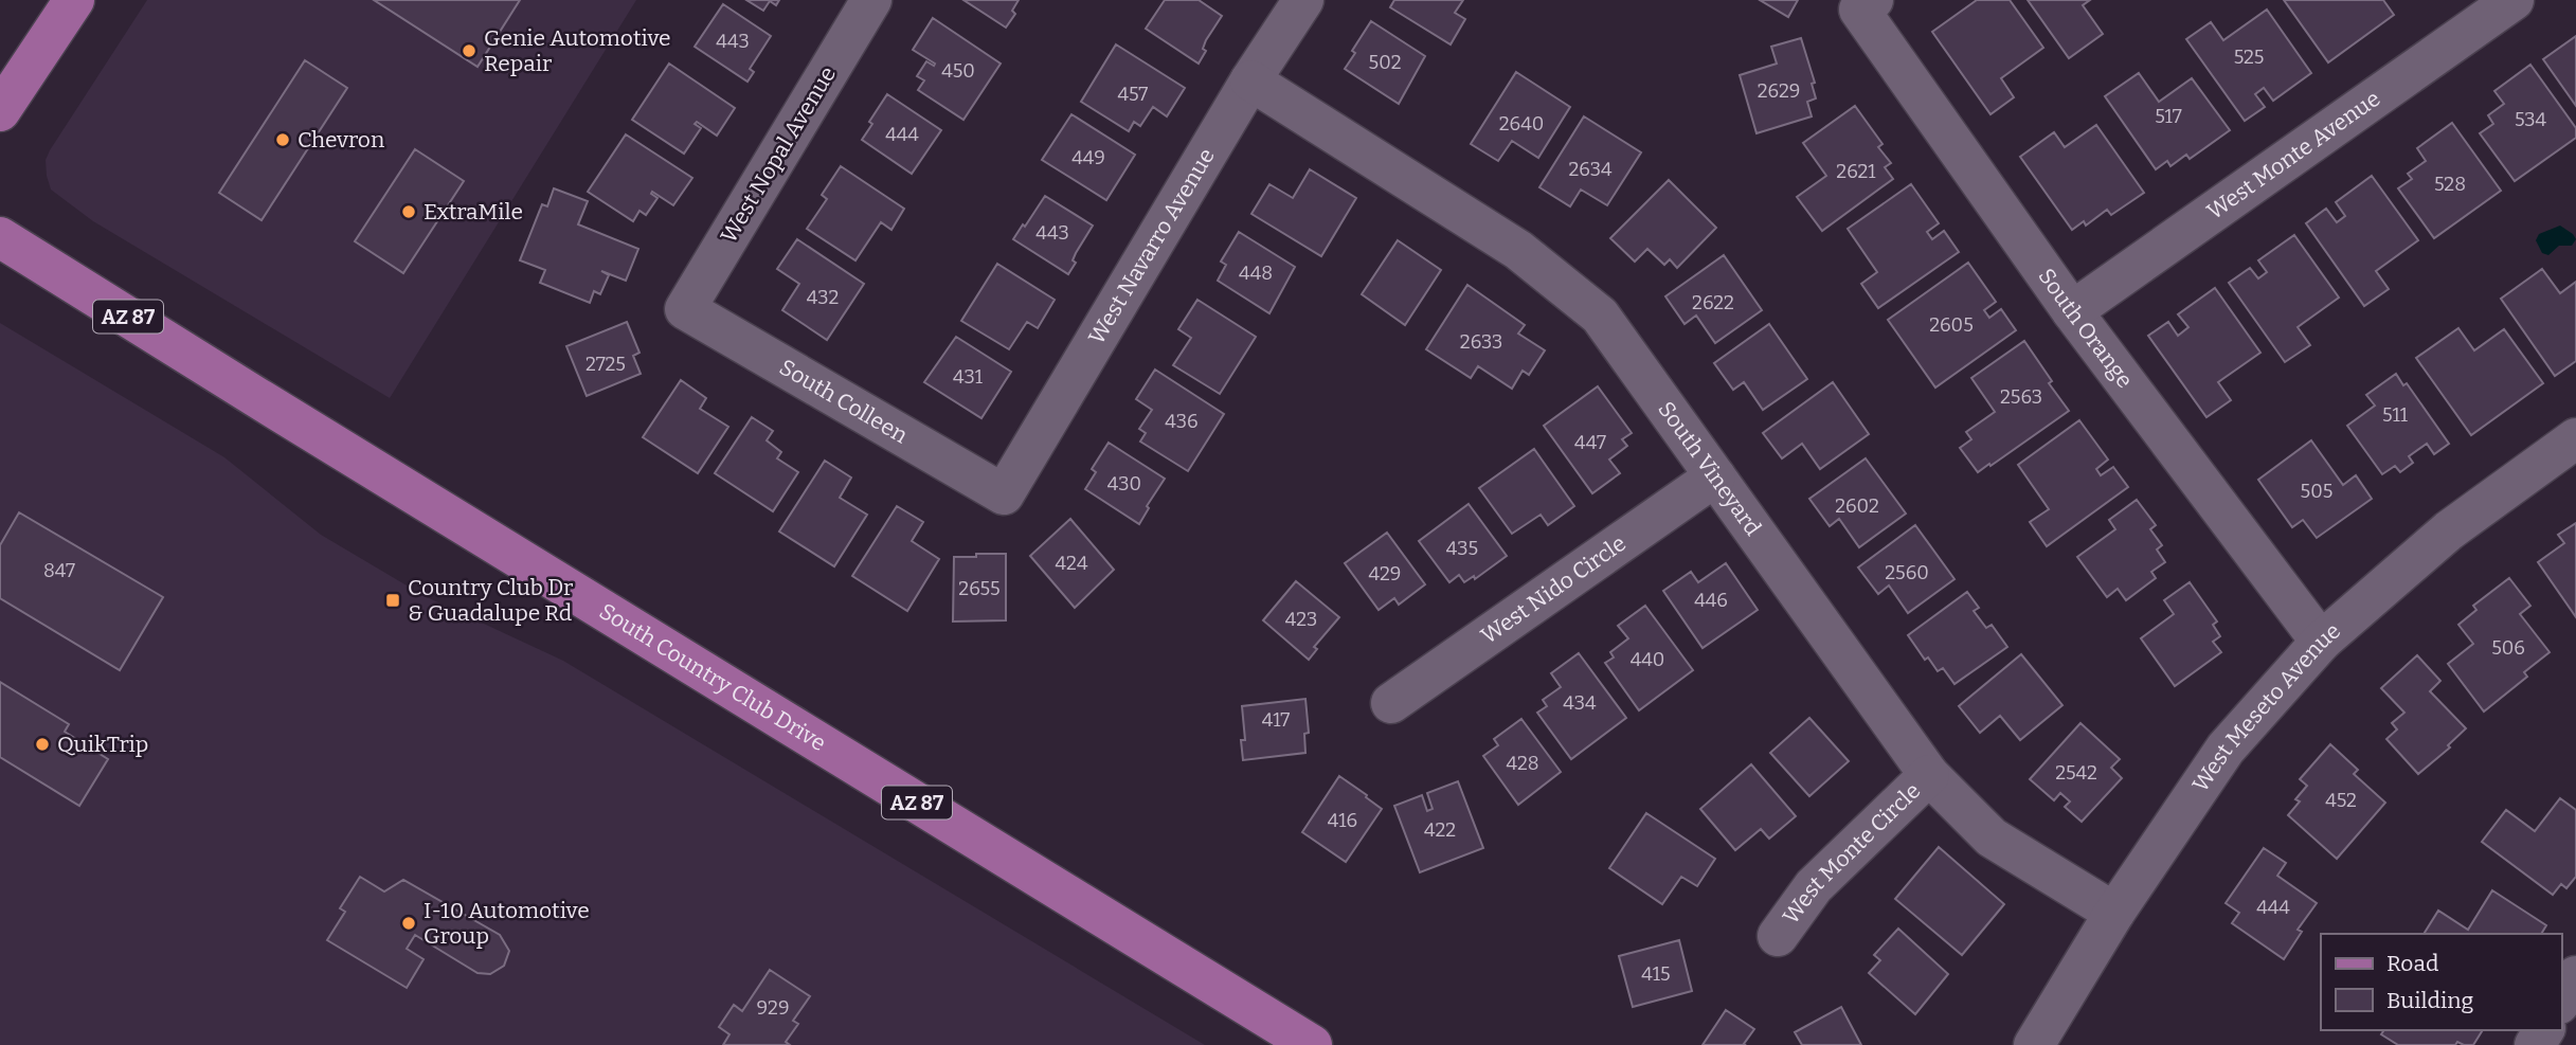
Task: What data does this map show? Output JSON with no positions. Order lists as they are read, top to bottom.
{
  "streets": {
    "main road": ["AZ 87", "South Country Club Drive"],
    "street": [
      "West Nopal Avenue",
      "West Monte Avenue",
      "West Navarro Avenue",
      "South Orange",
      "South Colleen",
      "South Vineyard",
      "West Nido Circle",
      "West Meseto Avenue",
      "West Monte Circle"
    ]
  },
  "crossings": [
    ["West Nopal Avenue", "South Colleen"],
    ["West Monte Avenue", "South Orange"],
    ["West Navarro Avenue", "South Colleen"],
    ["West Navarro Avenue", "South Vineyard"],
    ["South Orange", "West Meseto Avenue"],
    ["South Vineyard", "West Nido Circle"],
    ["South Vineyard", "West Meseto Avenue"],
    ["South Vineyard", "West Monte Circle"]
  ],
  "places": {
    "other": [
      "Genie Automotive Repair",
      "Chevron",
      "ExtraMile",
      "QuikTrip",
      "I-10 Automotive Group"
    ],
    "transit": ["Country Club Dr & Guadalupe Rd"]
  },
  "house_numbers": [
    "443",
    "525",
    "502",
    "450",
    "2629",
    "457",
    "517",
    "534",
    "2640",
    "444",
    "449",
    "2634",
    "2621",
    "528",
    "443",
    "448",
    "432",
    "2622",
    "2605",
    "2633",
    "2725",
    "431",
    "2563",
    "511",
    "436",
    "447",
    "430",
    "505",
    "2602",
    "435",
    "424",
    "847",
    "2560",
    "429",
    "2655",
    "446",
    "423",
    "506",
    "440",
    "434",
    "417",
    "428",
    "2542",
    "452",
    "416",
    "422",
    "444",
    "415",
    "929"
  ],
  "legend": ["Road", "Building"]
}
